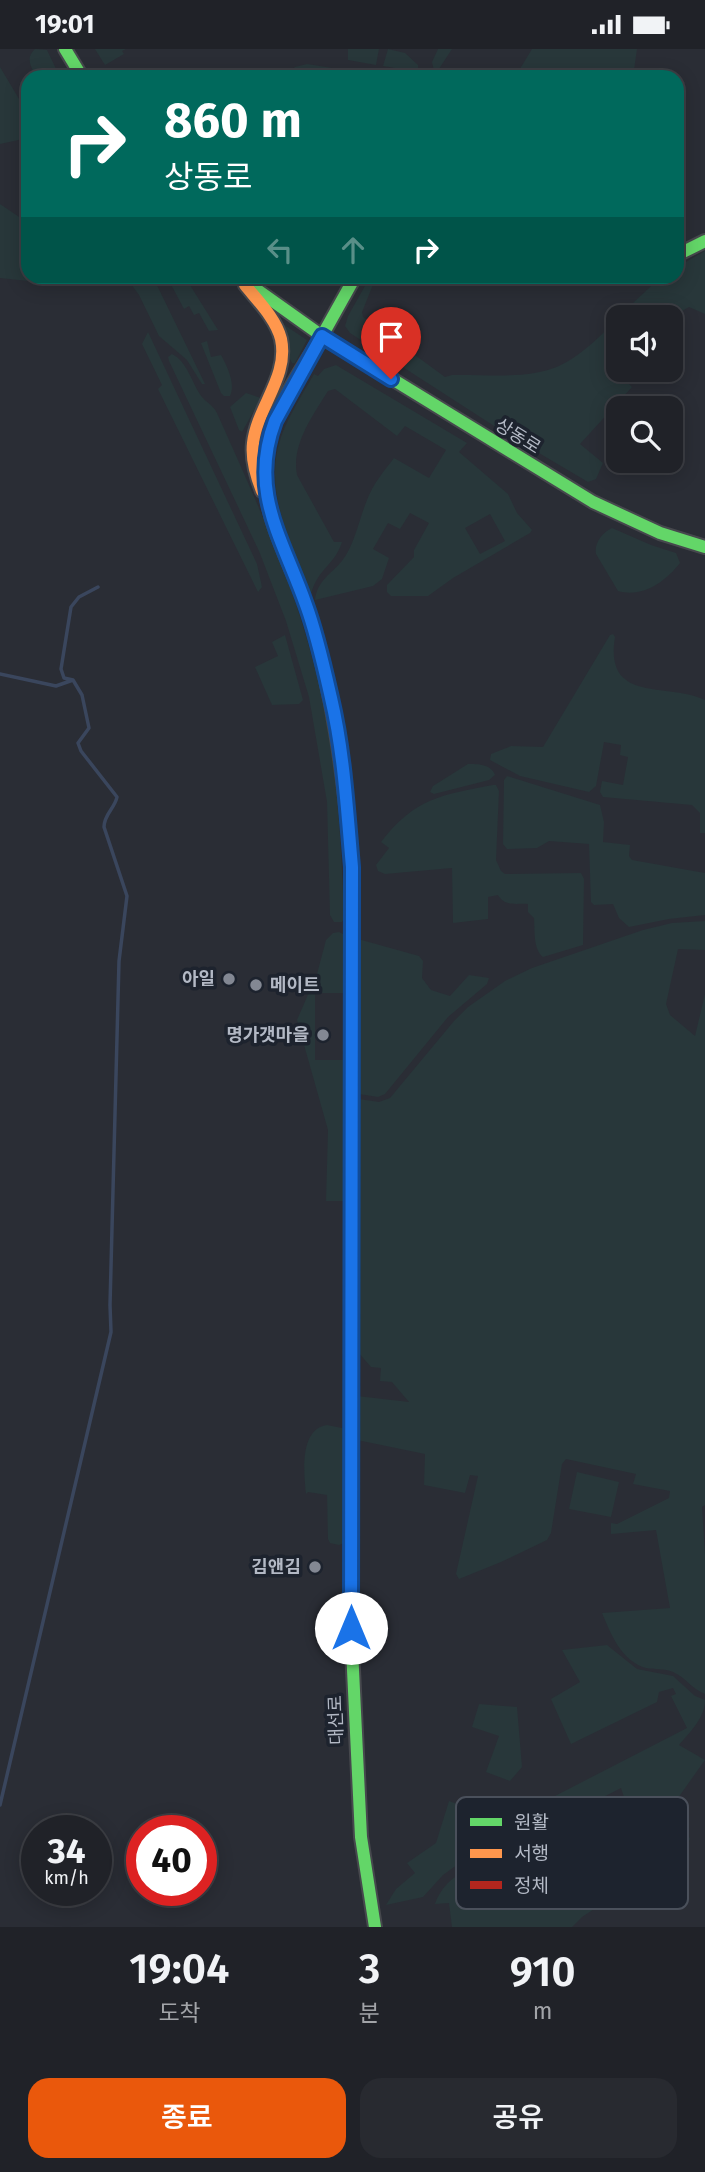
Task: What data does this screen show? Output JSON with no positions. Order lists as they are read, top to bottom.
{
  "streets": {
    "street": ["상동로", "대선로"]
  },
  "crossings": [
    ["상동로", "대선로"]
  ],
  "places": [
    "아일",
    "메이트",
    "명가갯마을",
    "김앤김"
  ],
  "legend": ["원활", "서행", "정체"],
  "page": {
    "status": "19:01",
    "turn": ["860 m", "상동로"],
    "speed": "34 km/h",
    "limit": "40",
    "eta": [
      "19:04",
      "도착",
      "3",
      "분",
      "910",
      "m"
    ],
    "buttons": ["종료", "공유"]
  }
}
